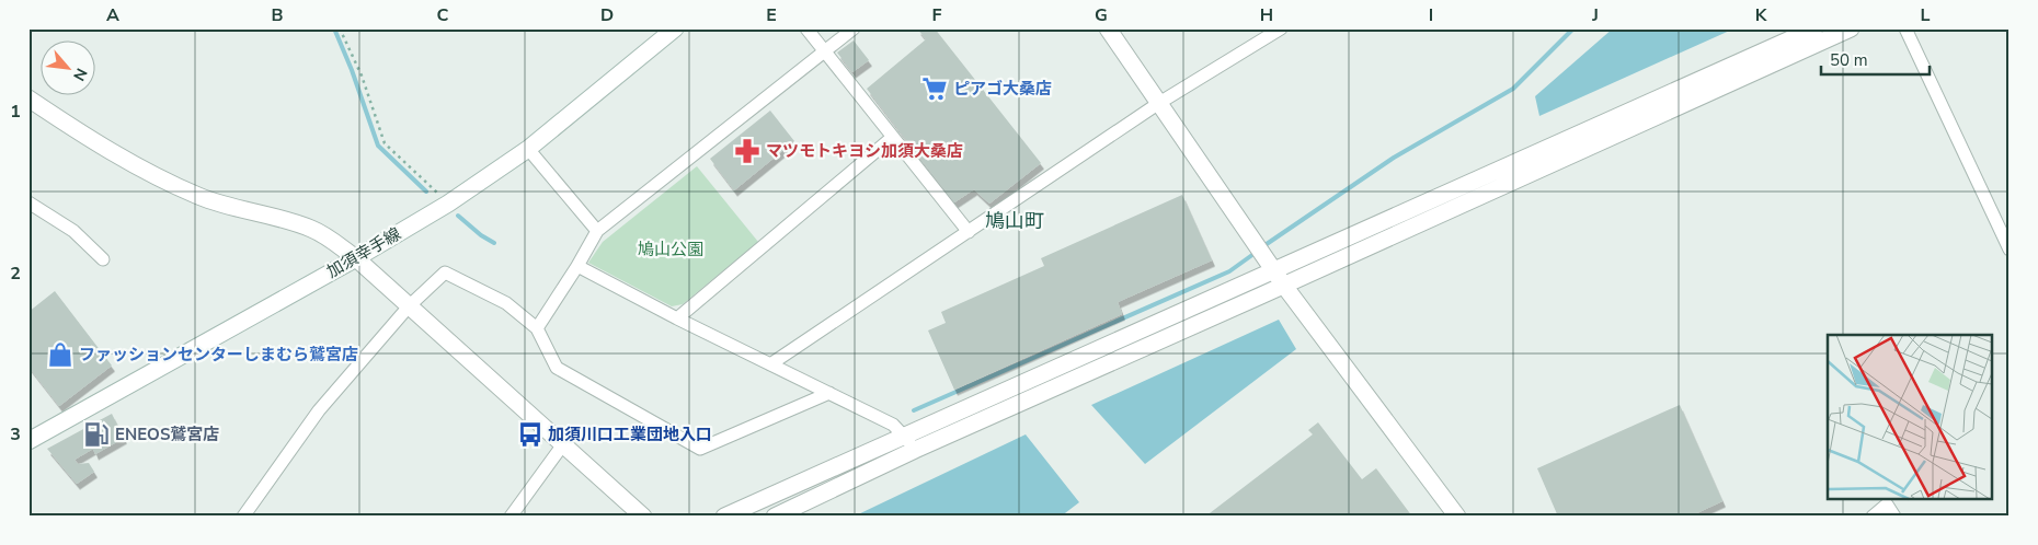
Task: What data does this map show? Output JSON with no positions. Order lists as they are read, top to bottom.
{
  "streets": {
    "street": ["加須幸手線"]
  },
  "districts": ["鳩山町"],
  "parks": ["鳩山公園"],
  "places": {
    "supermarket": ["ピアゴ大桑店"],
    "pharmacy": ["マツモトキヨシ加須大桑店"],
    "shop": ["ファッションセンターしまむら鷲宮店"],
    "fuel station": ["ENEOS鷲宮店"],
    "bus stop": ["加須川口工業団地入口"]
  },
  "scale_bar": "50 m",
  "north": "bottom right",
  "grid": {
    "columns": [
      "A",
      "B",
      "C",
      "D",
      "E",
      "F",
      "G",
      "H",
      "I",
      "J",
      "K",
      "L"
    ],
    "rows": ["1", "2", "3"]
  }
}
